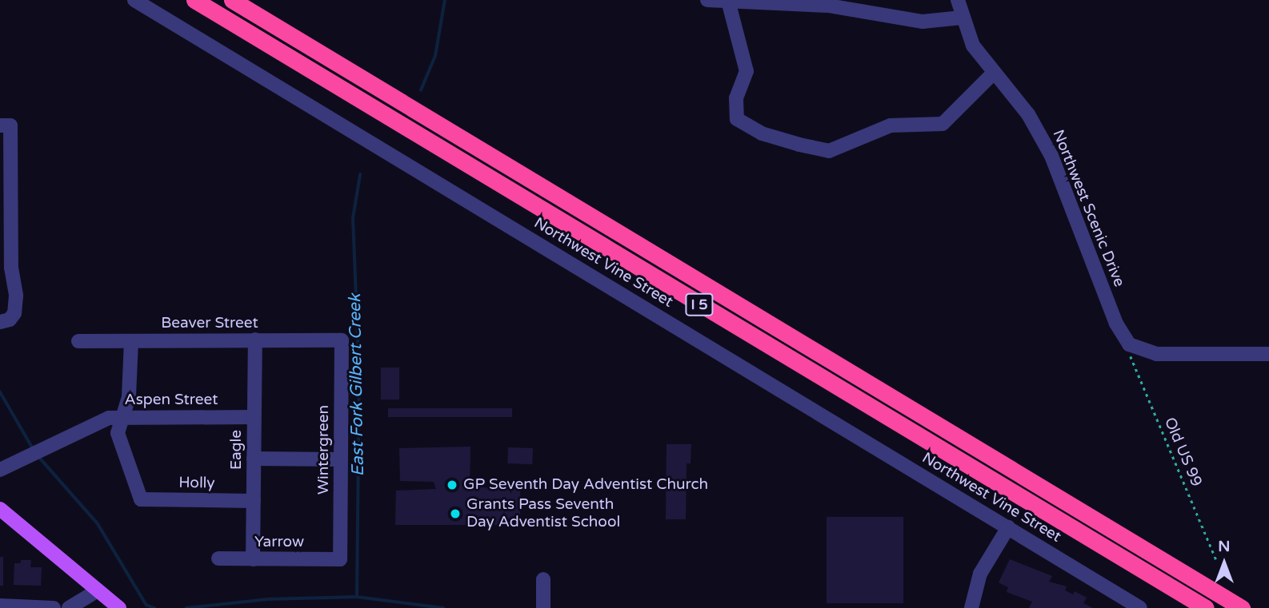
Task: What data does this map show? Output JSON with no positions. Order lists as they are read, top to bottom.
{
  "streets": {
    "highway": ["I 5"],
    "street": [
      "Northwest Scenic Drive",
      "Northwest Vine Street",
      "Beaver Street",
      "Aspen Street",
      "Eagle",
      "Wintergreen",
      "Holly",
      "Yarrow"
    ],
    "path": ["Old US 99"]
  },
  "crossings": [
    ["Beaver Street", "Eagle"],
    ["Beaver Street", "Wintergreen"],
    ["Aspen Street", "Eagle"],
    ["Aspen Street", "Holly"],
    ["Eagle", "Holly"],
    ["Eagle", "Yarrow"],
    ["Wintergreen", "Yarrow"]
  ],
  "water": ["East Fork Gilbert Creek"],
  "places": ["GP Seventh Day Adventist Church", "Grants Pass Seventh Day Adventist School"],
  "north": "top"
}
